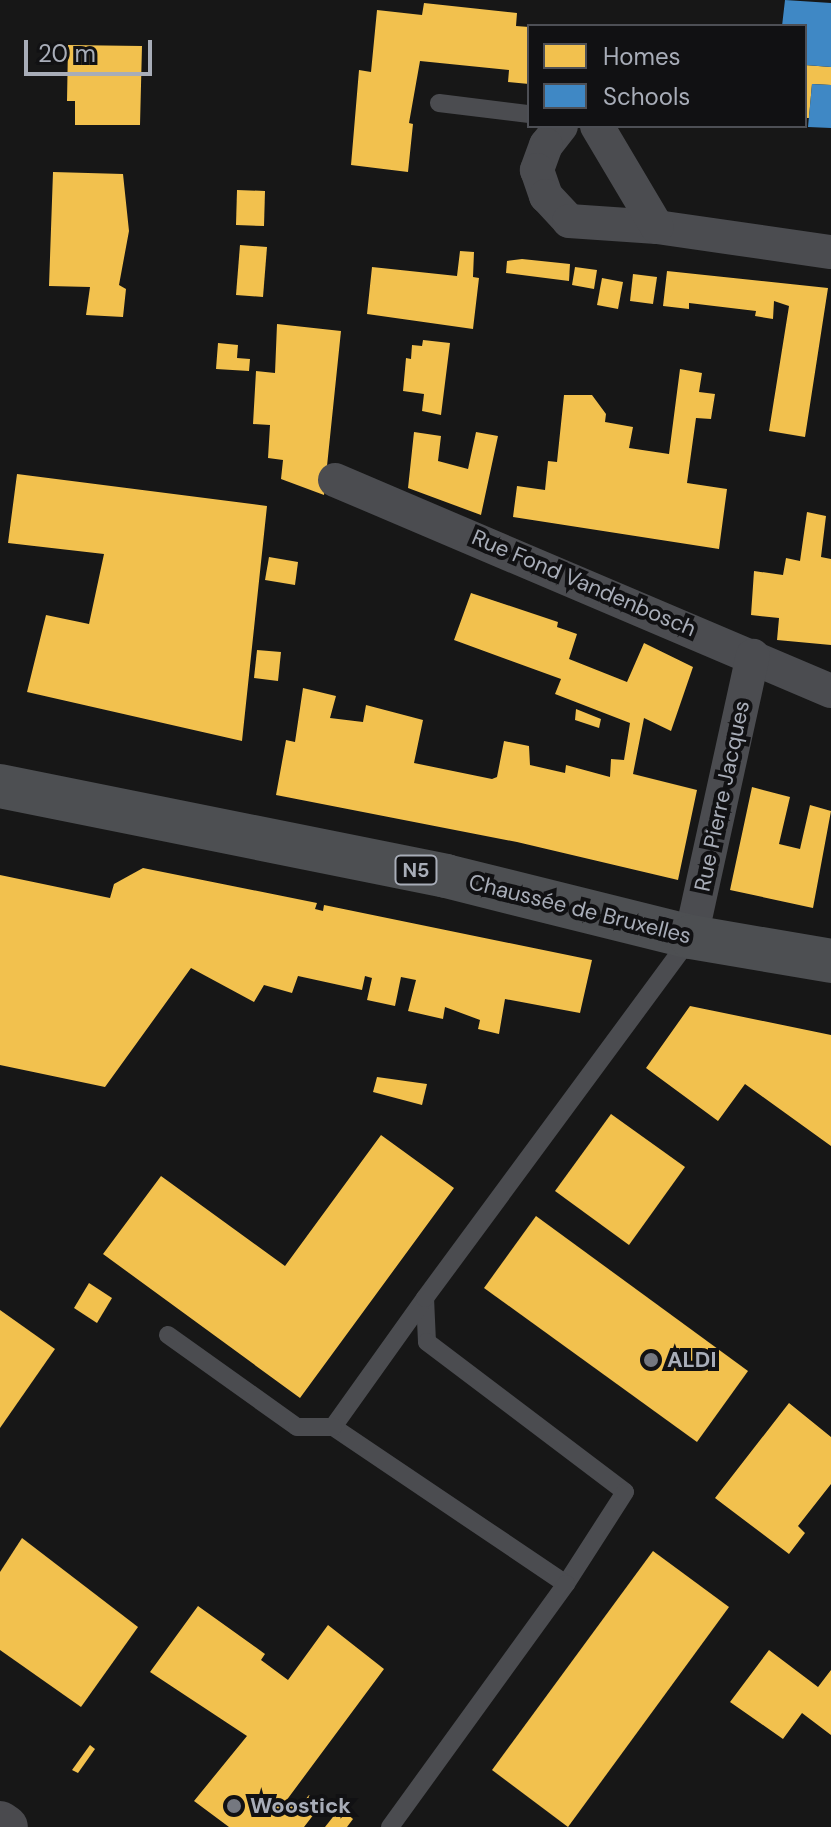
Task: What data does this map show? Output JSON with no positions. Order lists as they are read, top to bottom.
{
  "streets": {
    "main road": ["N5", "Chaussée de Bruxelles"],
    "street": ["Rue Fond Vandenbosch", "Rue Pierre Jacques"]
  },
  "crossings": [
    ["Rue Fond Vandenbosch", "Rue Pierre Jacques"],
    ["Rue Pierre Jacques", "Chaussée de Bruxelles"]
  ],
  "places": ["ALDI", "Woostick"],
  "legend": ["Homes", "Schools"],
  "scale_bar": "20 m"
}
